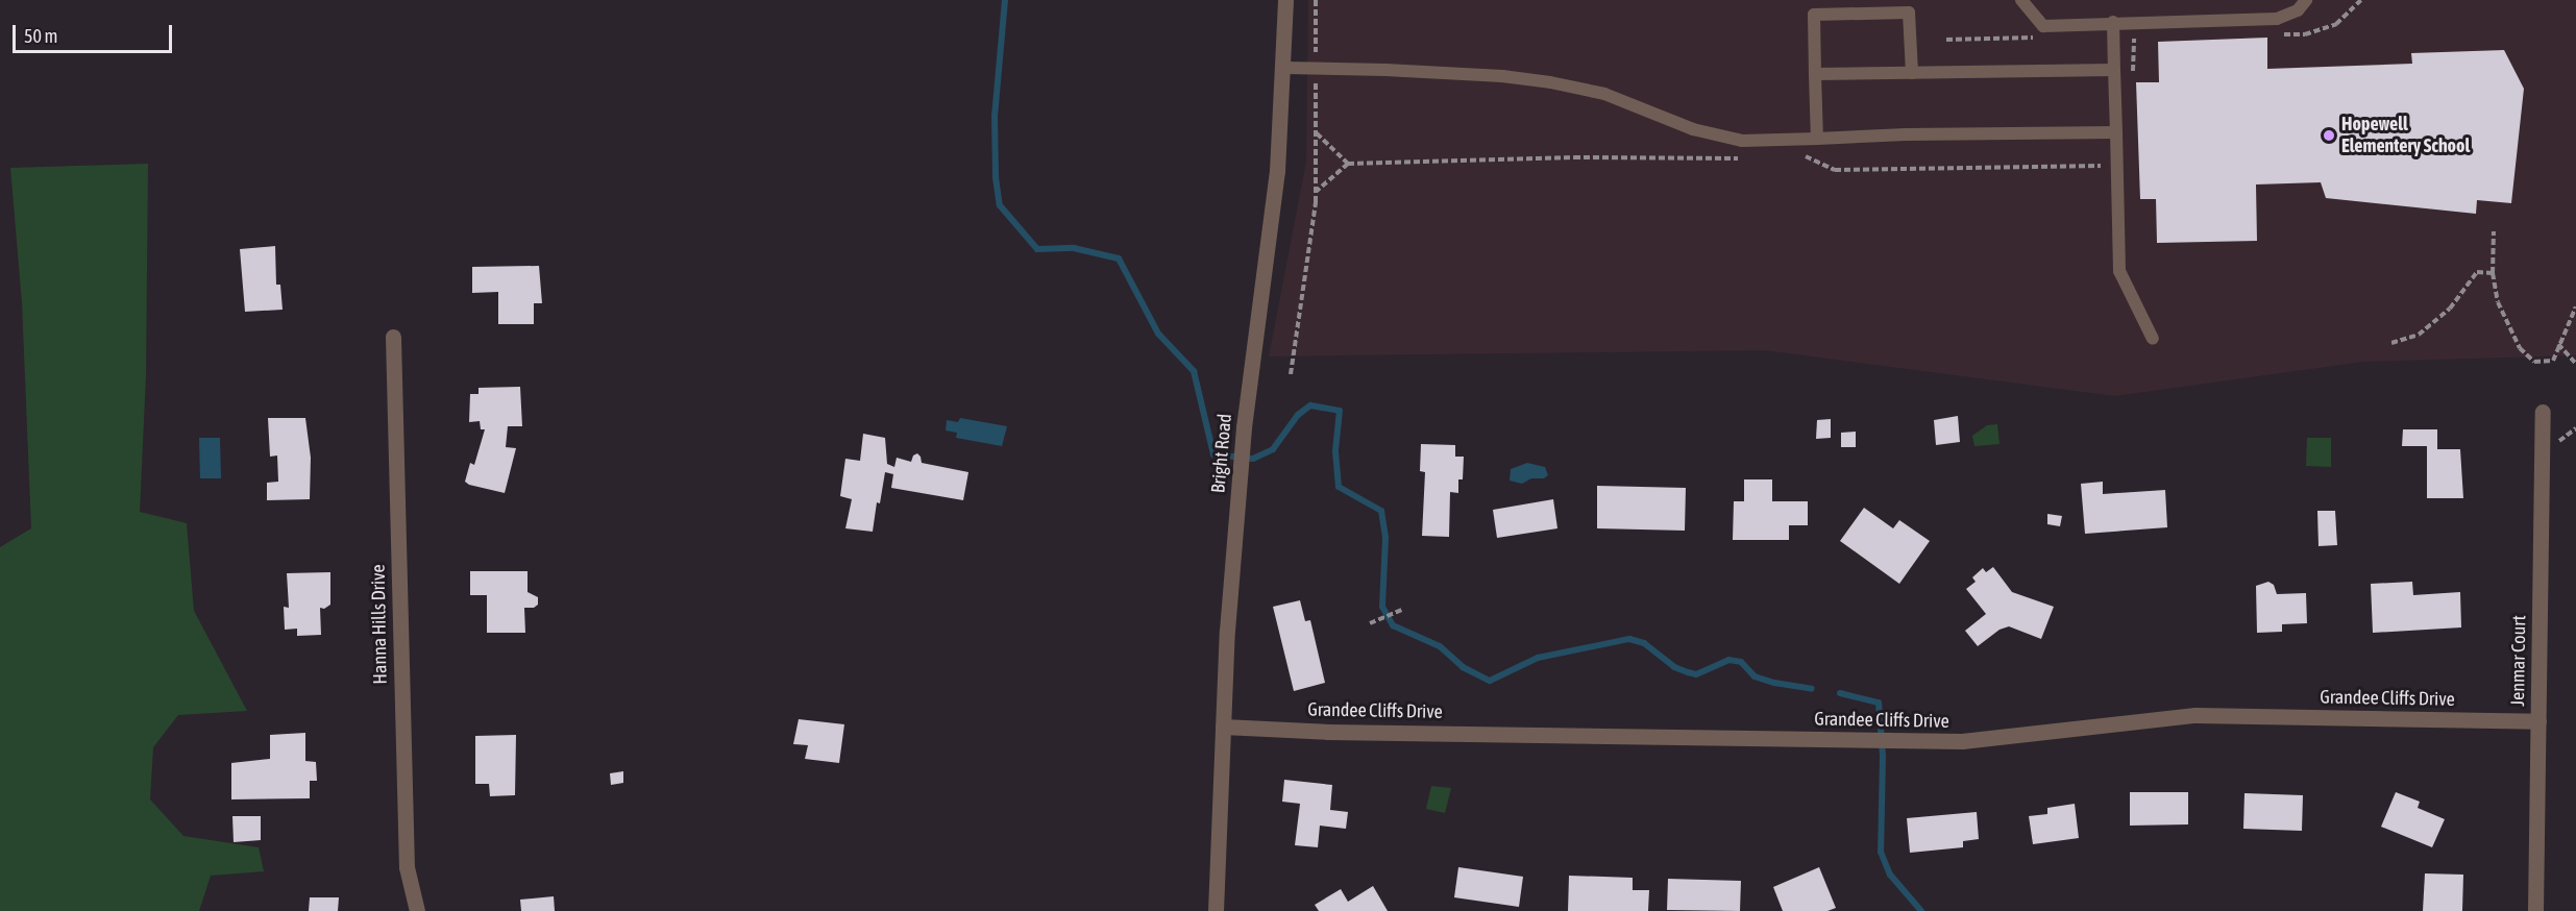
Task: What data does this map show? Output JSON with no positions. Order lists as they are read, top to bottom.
{
  "streets": {
    "street": [
      "Bright Road",
      "Hanna Hills Drive",
      "Jenmar Court",
      "Grandee Cliffs Drive"
    ]
  },
  "crossings": [
    ["Bright Road", "Grandee Cliffs Drive"],
    ["Jenmar Court", "Grandee Cliffs Drive"]
  ],
  "places": ["Hopewell Elementery School"],
  "scale_bar": "50 m"
}
